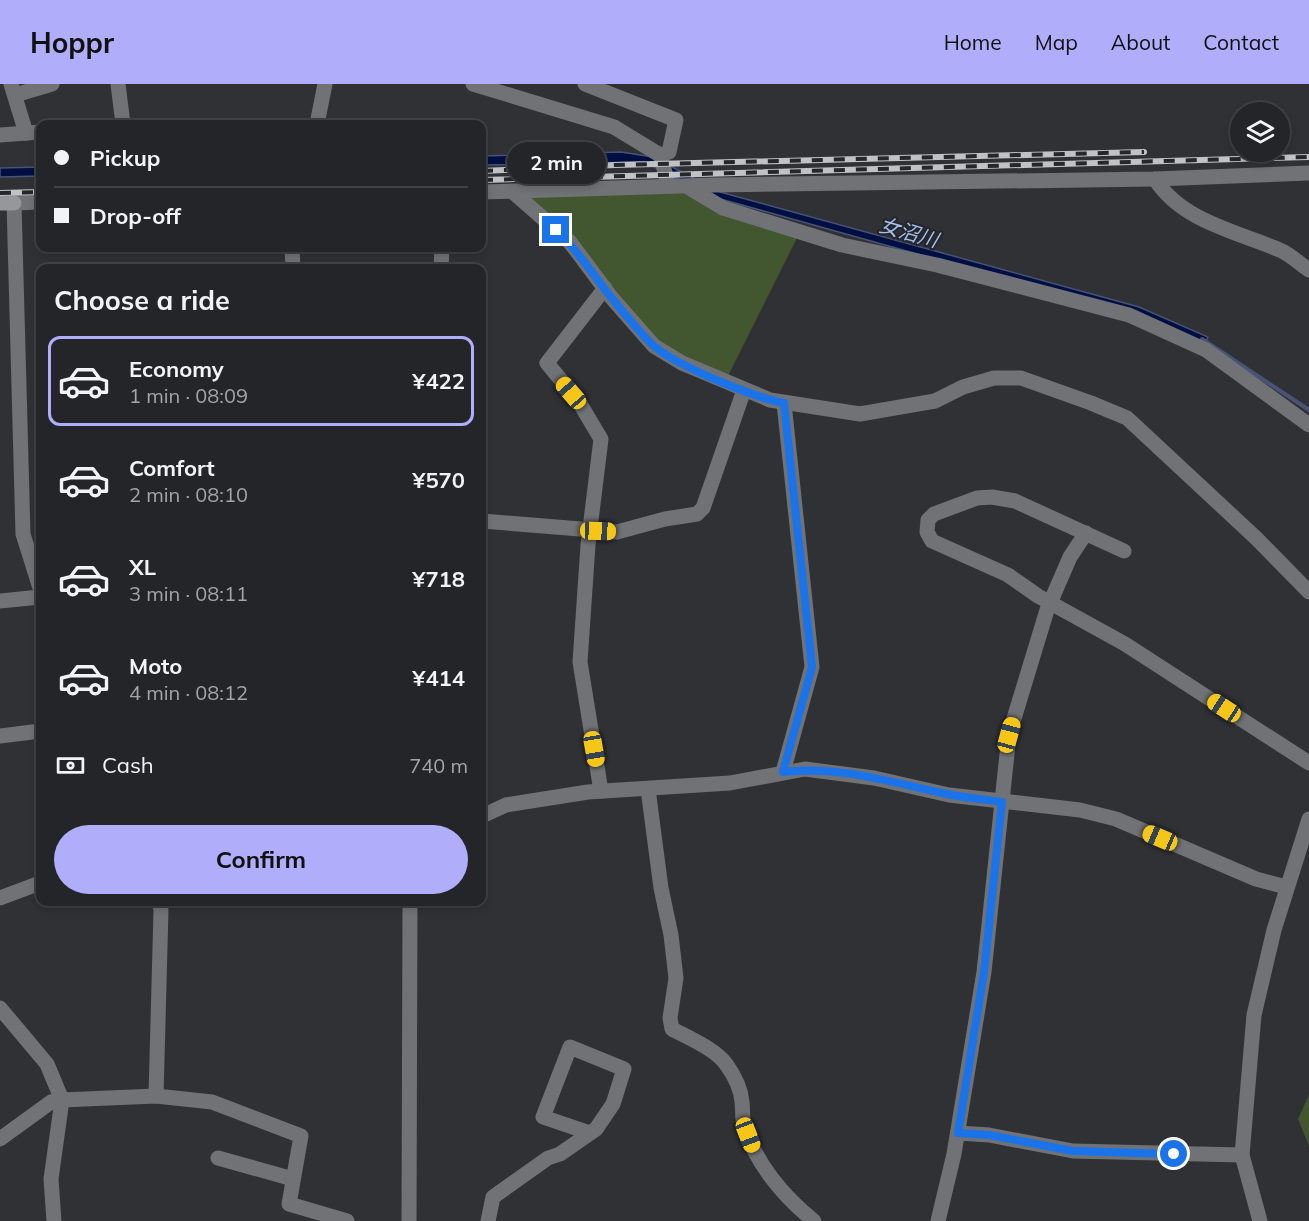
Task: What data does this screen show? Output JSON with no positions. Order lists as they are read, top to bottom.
{
  "water": ["女沼川"],
  "page": {
    "header": "Hoppr",
    "nav": [
      "Home",
      "Map",
      "About",
      "Contact"
    ],
    "banner": ["Pickup", "Drop-off"],
    "bubble": "2 min",
    "heading": "Choose a ride",
    "list": [
      {
        "name": "Economy",
        "note": "1 min · 08:09",
        "value": "¥422"
      },
      {
        "name": "Comfort",
        "note": "2 min · 08:10",
        "value": "¥570"
      },
      {
        "name": "XL",
        "note": "3 min · 08:11",
        "value": "¥718"
      },
      {
        "name": "Moto",
        "note": "4 min · 08:12",
        "value": "¥414"
      }
    ],
    "pay": ["Cash", "740 m"],
    "buttons": "Confirm"
  }
}
